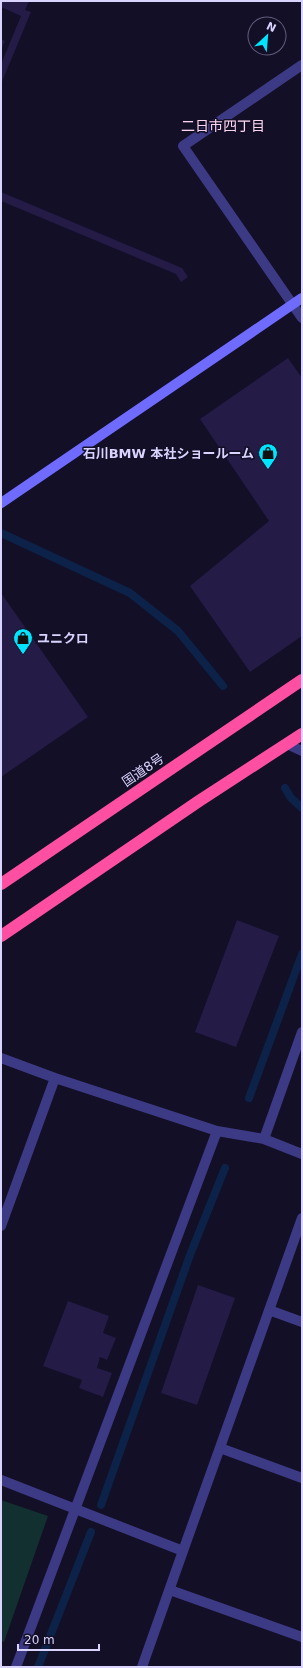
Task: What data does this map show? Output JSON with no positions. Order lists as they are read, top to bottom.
{
  "streets": {
    "highway": ["国道8号"]
  },
  "districts": ["二日市四丁目"],
  "places": {
    "shop": ["石川BMW 本社ショールーム", "ユニクロ"]
  },
  "scale_bar": "20 m",
  "north": "top right"
}
